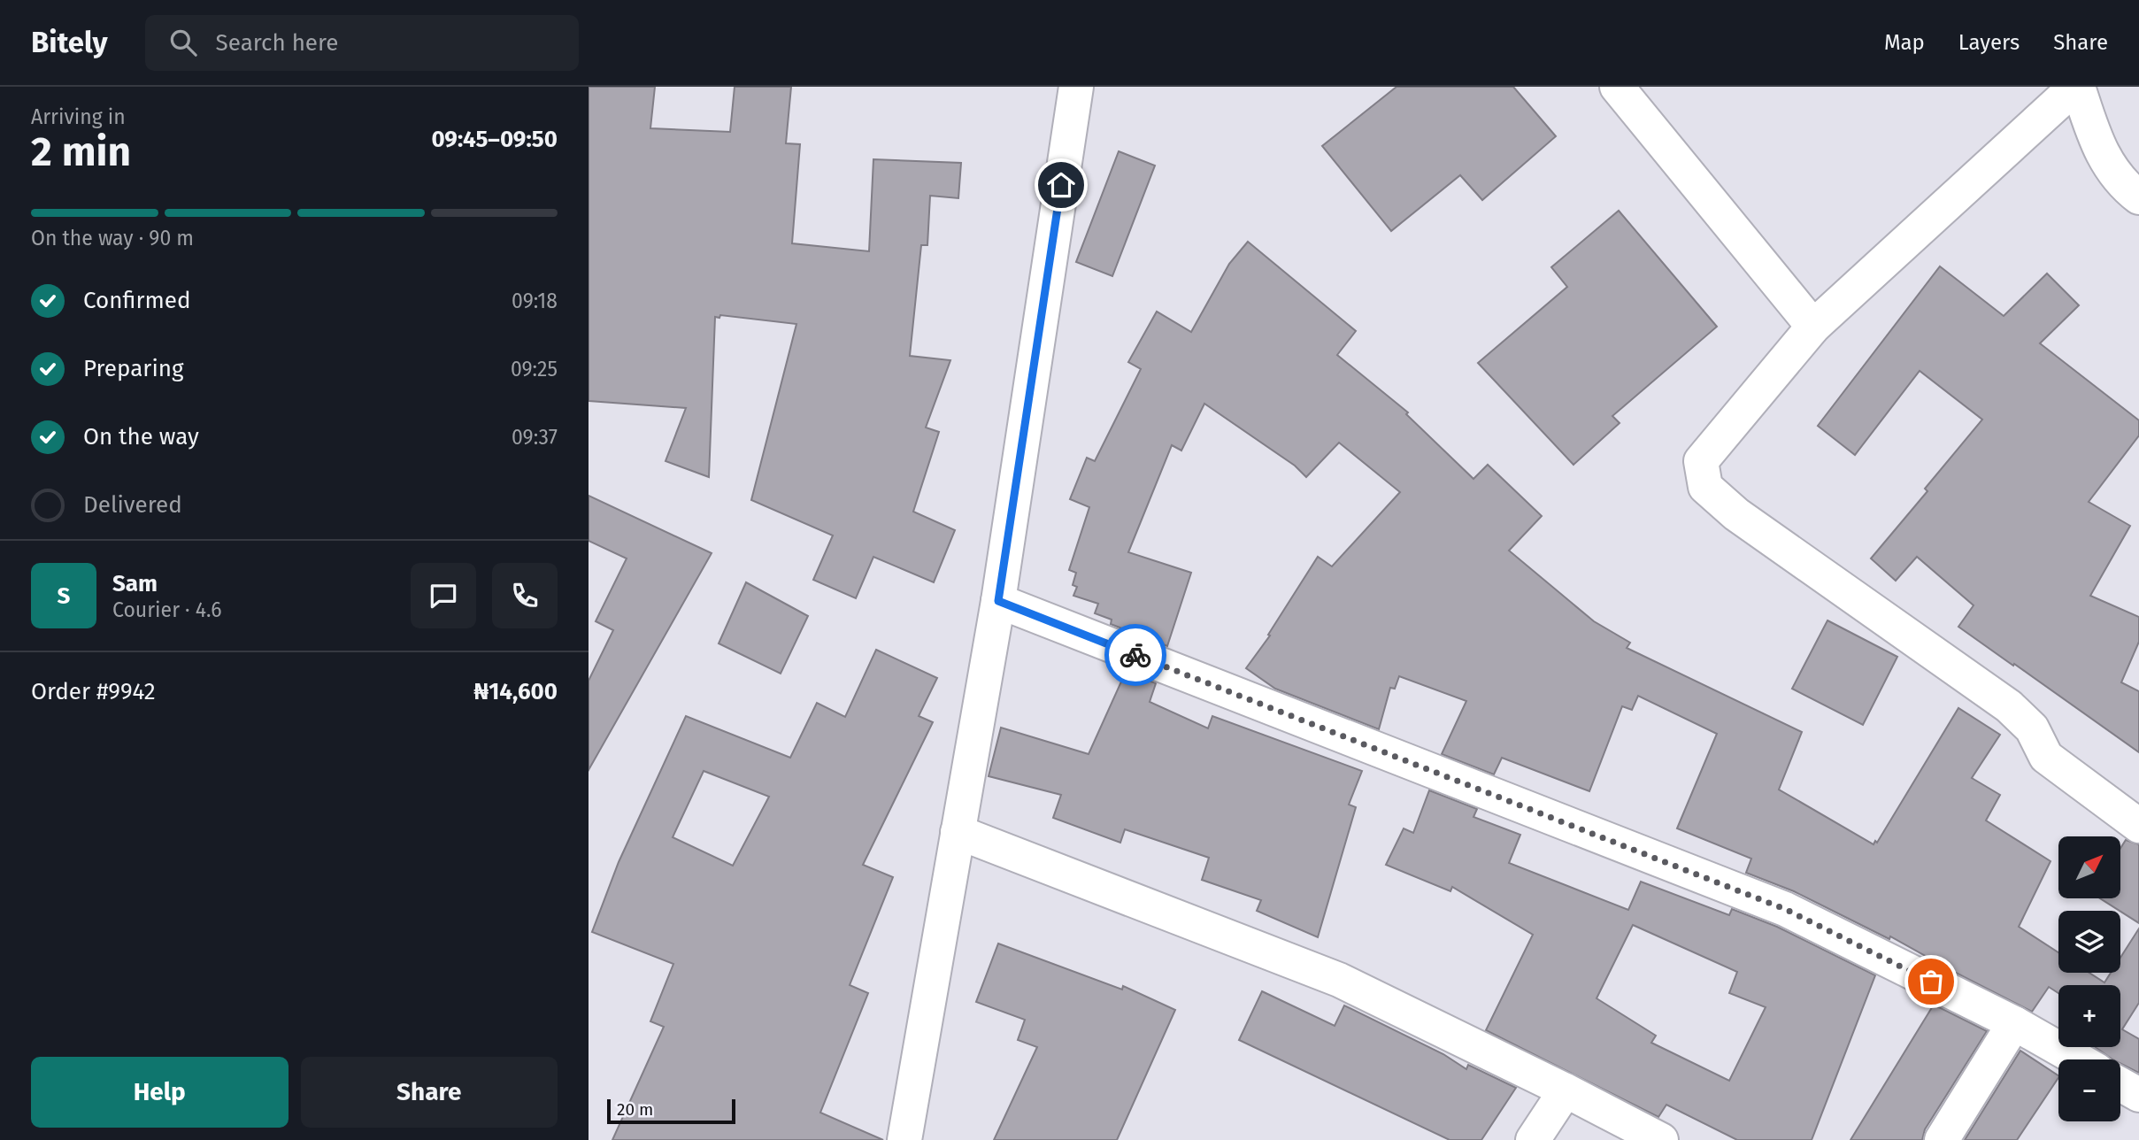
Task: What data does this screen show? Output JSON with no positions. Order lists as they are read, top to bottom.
{
  "scale_bar": "20 m",
  "north": "top right",
  "page": {
    "header": "Bitely",
    "search": "Search here",
    "nav": ["Map", "Layers", "Share"],
    "heading": ["2 min", "Arriving in", "09:45–09:50"],
    "panel": [
      "Sam",
      "Courier · 4.6",
      "Order #9942",
      "₦14,600"
    ],
    "bar": "On the way · 90 m",
    "list": [
      ["Confirmed", "09:18"],
      ["Preparing", "09:25"],
      ["On the way", "09:37"],
      "Delivered"
    ],
    "round": "S",
    "map_buttons": ["+", "−"],
    "buttons": ["Help", "Share"],
    "scale": "20 m"
  }
}
